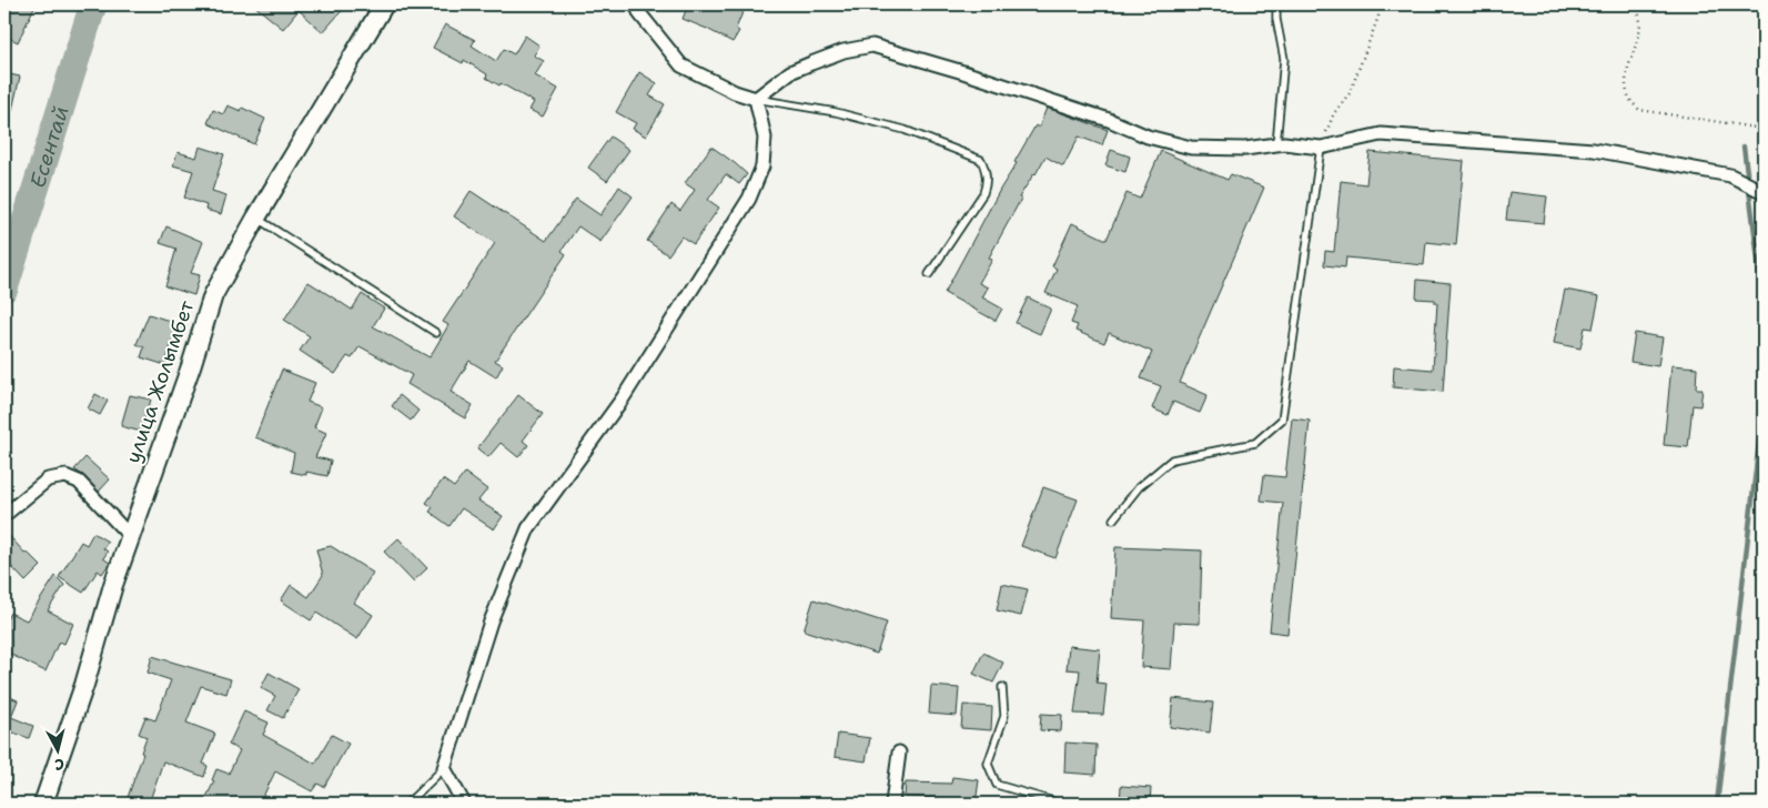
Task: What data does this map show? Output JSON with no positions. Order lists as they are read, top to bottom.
{
  "streets": {
    "street": ["улица Жолымбет"]
  },
  "water": ["Есентай"],
  "north": "bottom"
}
